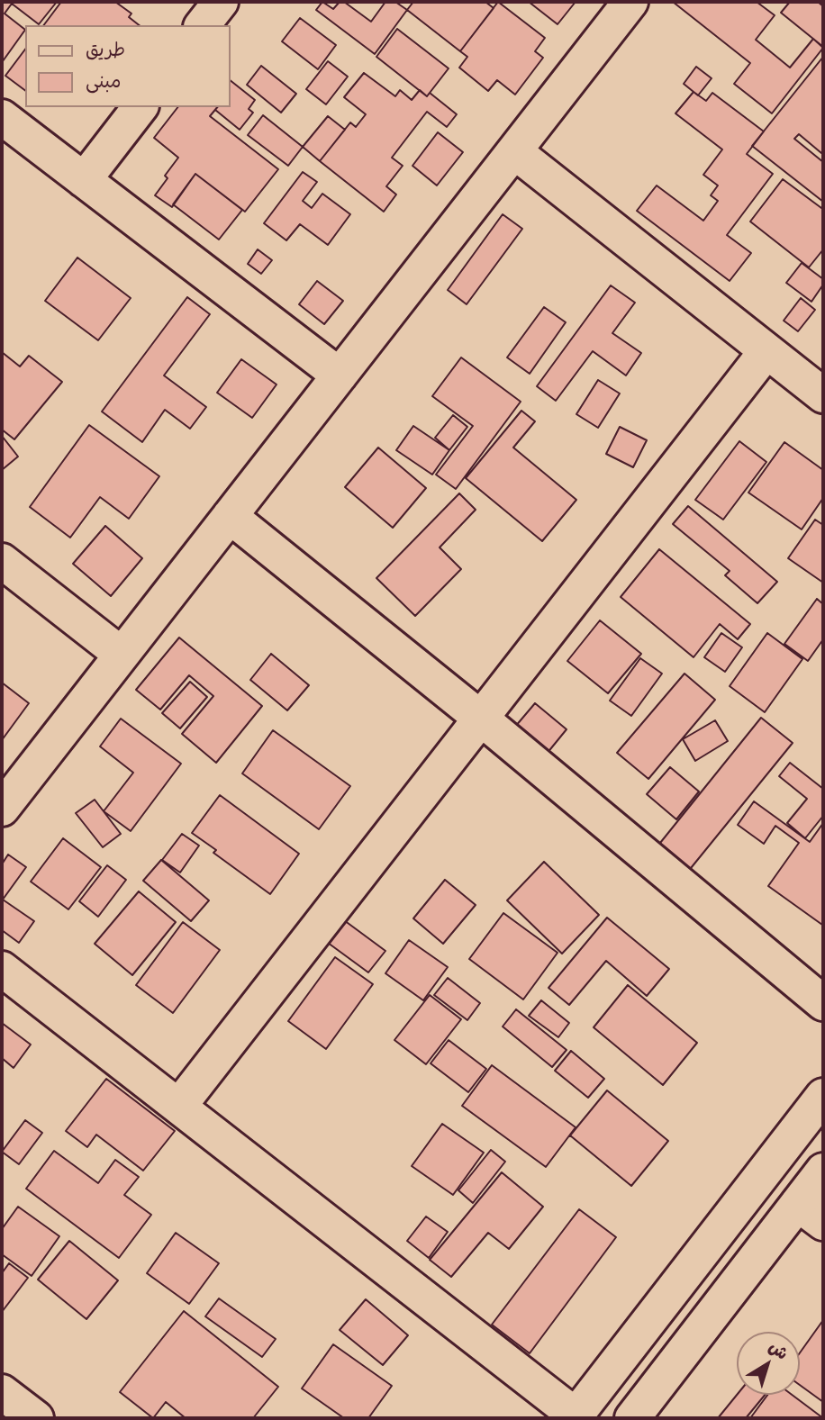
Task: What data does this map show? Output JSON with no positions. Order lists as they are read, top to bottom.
{
  "legend": ["طريق", "مبنى"],
  "north": "top right"
}
